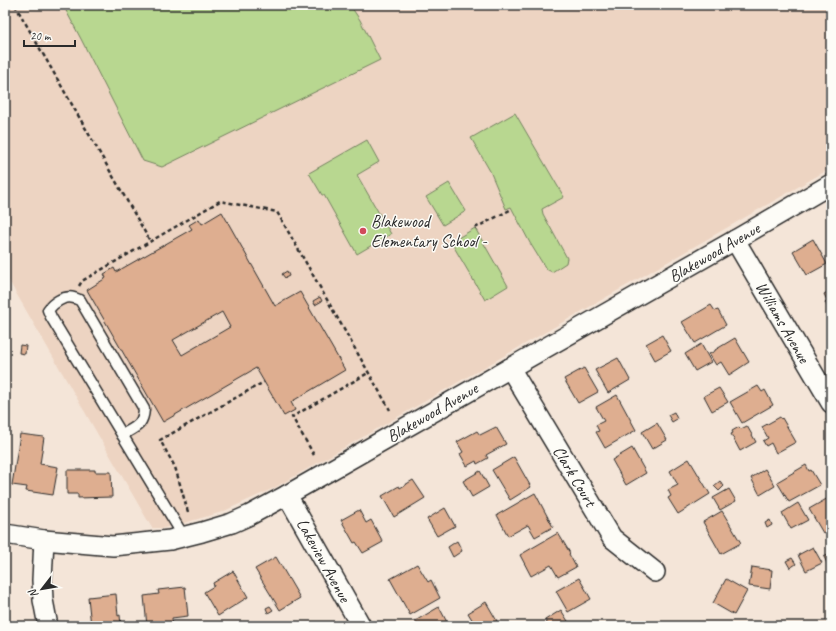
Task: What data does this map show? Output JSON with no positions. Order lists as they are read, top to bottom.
{
  "streets": {
    "street": [
      "Blakewood Avenue",
      "Williams Avenue",
      "Clark Court",
      "Lakeview Avenue"
    ]
  },
  "crossings": [
    ["Blakewood Avenue", "Williams Avenue"],
    ["Blakewood Avenue", "Clark Court"],
    ["Blakewood Avenue", "Lakeview Avenue"]
  ],
  "places": ["Blakewood Elementary School -"],
  "scale_bar": "20 m",
  "north": "bottom left"
}
